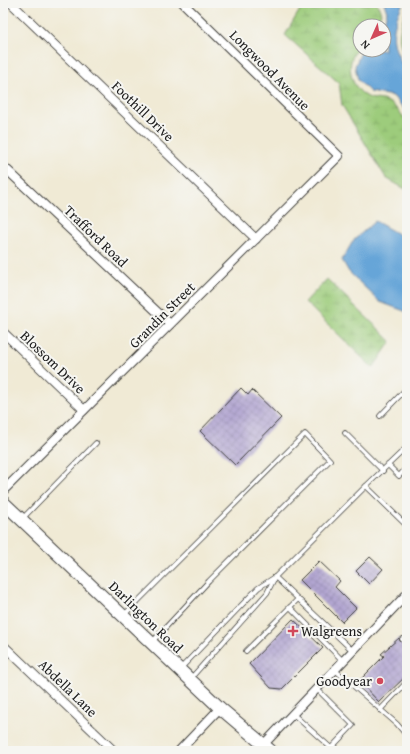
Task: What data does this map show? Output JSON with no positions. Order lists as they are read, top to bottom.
{
  "streets": {
    "street": [
      "Longwood Avenue",
      "Foothill Drive",
      "Trafford Road",
      "Grandin Street",
      "Blossom Drive",
      "Darlington Road",
      "Abdella Lane"
    ]
  },
  "crossings": [
    ["Longwood Avenue", "Grandin Street"],
    ["Foothill Drive", "Grandin Street"],
    ["Trafford Road", "Grandin Street"],
    ["Grandin Street", "Blossom Drive"]
  ],
  "places": {
    "health": ["Walgreens"],
    "other": ["Goodyear"]
  },
  "north": "bottom left"
}
